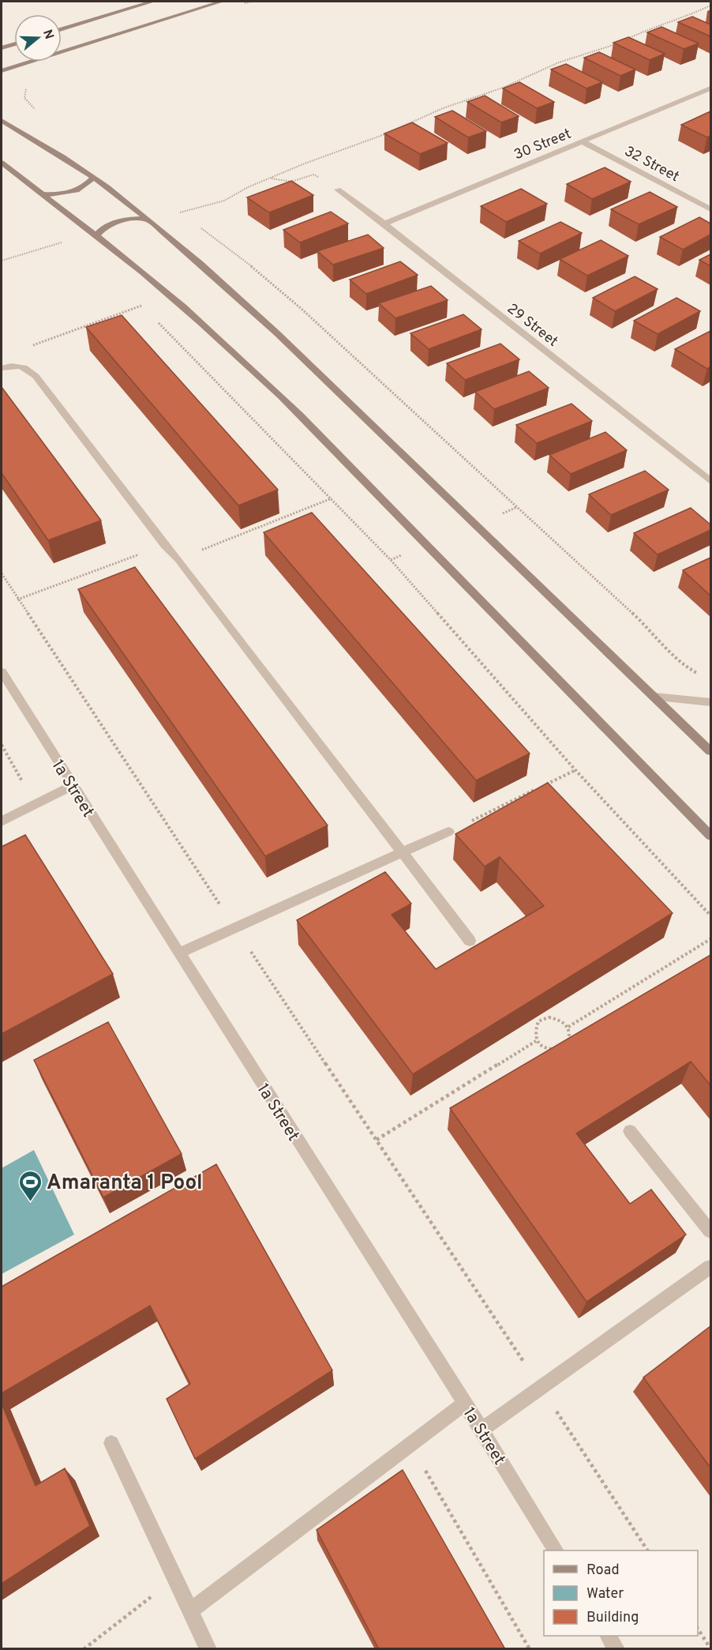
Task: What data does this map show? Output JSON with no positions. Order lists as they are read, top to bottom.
{
  "streets": {
    "street": [
      "30 Street",
      "32 Street",
      "29 Street",
      "1a Street"
    ]
  },
  "crossings": [
    ["30 Street", "32 Street"],
    ["30 Street", "29 Street"]
  ],
  "places": {
    "sports": ["Amaranta 1 Pool"]
  },
  "legend": ["Road", "Water", "Building"],
  "north": "right"
}
